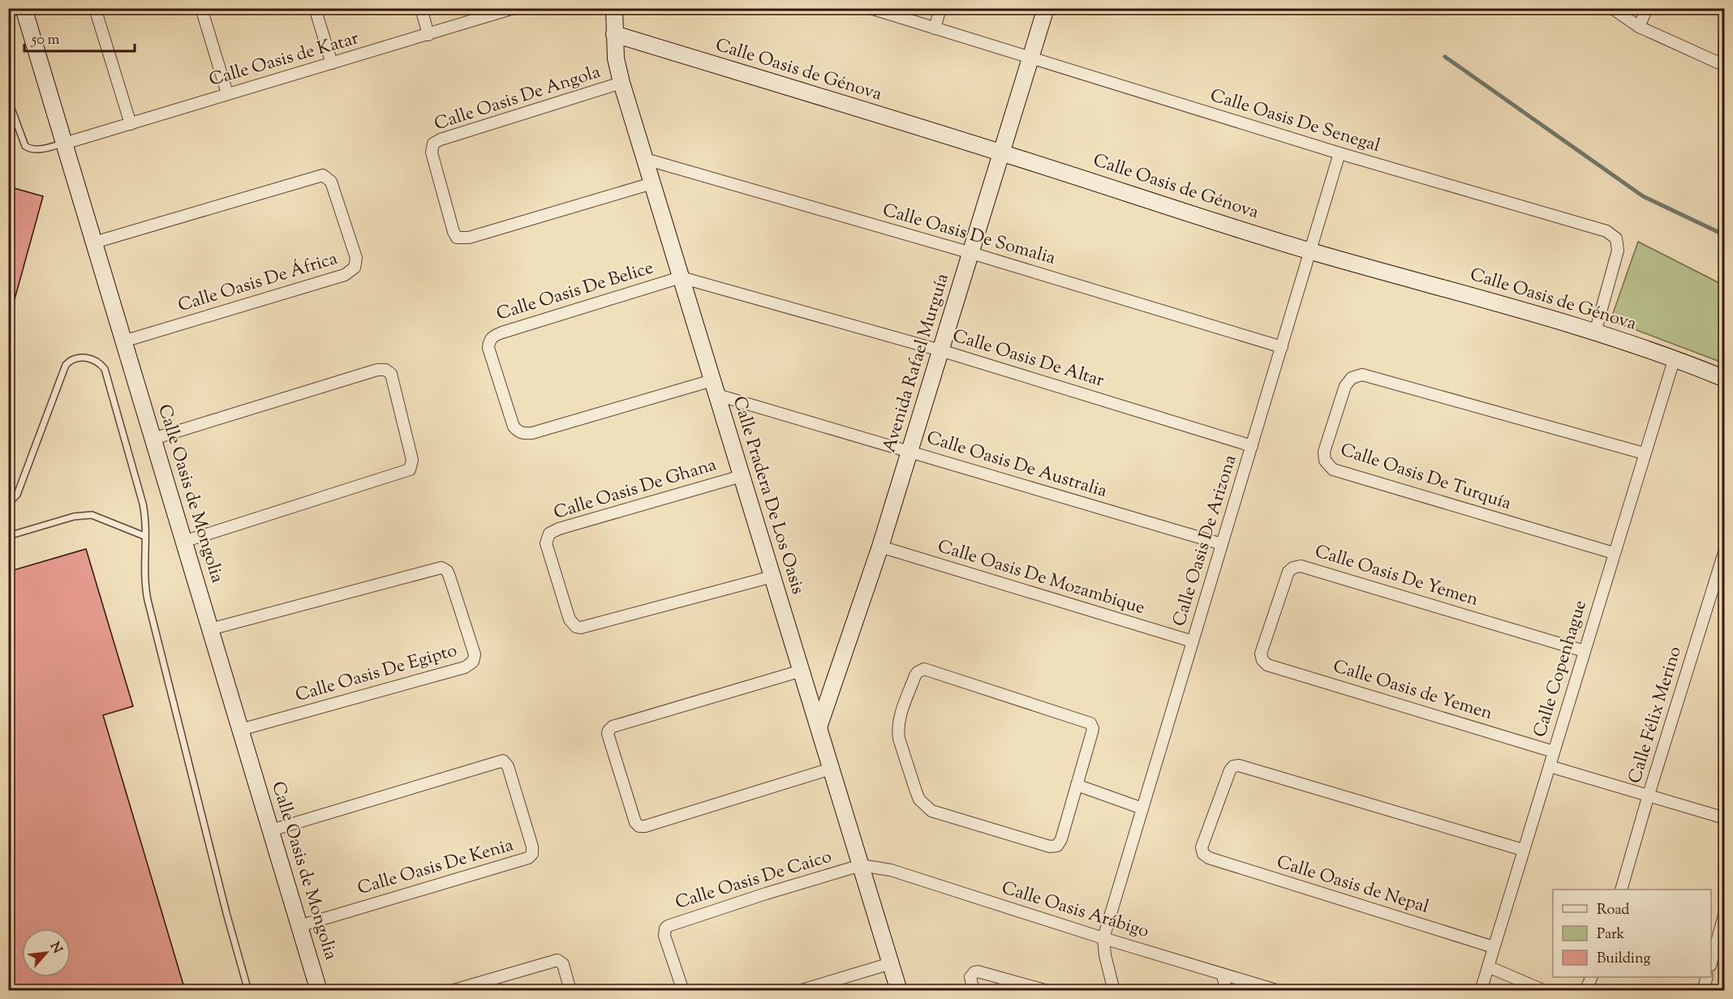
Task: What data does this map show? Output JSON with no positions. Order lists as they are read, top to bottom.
{
  "streets": {
    "street": [
      "Calle Oasis de Katar",
      "Calle Oasis de Génova",
      "Calle Oasis De Angola",
      "Calle Oasis De Senegal",
      "Calle Oasis De Somalia",
      "Calle Oasis De África",
      "Calle Oasis De Belice",
      "Calle Oasis De Altar",
      "Avenida Rafael Murguía",
      "Calle Oasis De Australia",
      "Calle Oasis De Turquía",
      "Calle Oasis De Ghana",
      "Calle Oasis de Mongolia",
      "Calle Pradera De Los Oasis",
      "Calle Oasis De Arizona",
      "Calle Oasis De Yemen",
      "Calle Oasis De Mozambique",
      "Calle Copenhague",
      "Calle Oasis De Egipto",
      "Calle Oasis de Yemen",
      "Calle Félix Merino",
      "Calle Oasis De Kenia",
      "Calle Oasis De Caico",
      "Calle Oasis de Nepal",
      "Calle Oasis Arábigo"
    ]
  },
  "crossings": [
    ["Calle Oasis de Katar", "Calle Oasis de Mongolia"],
    ["Calle Oasis de Génova", "Calle Oasis De Senegal"],
    ["Calle Oasis de Génova", "Avenida Rafael Murguía"],
    ["Calle Oasis de Génova", "Calle Pradera De Los Oasis"],
    ["Calle Oasis de Génova", "Calle Oasis De Arizona"],
    ["Calle Oasis de Génova", "Calle Copenhague"],
    ["Calle Oasis De Angola", "Calle Pradera De Los Oasis"],
    ["Calle Oasis De Senegal", "Avenida Rafael Murguía"],
    ["Calle Oasis De Senegal", "Calle Oasis De Arizona"],
    ["Calle Oasis De Somalia", "Avenida Rafael Murguía"],
    ["Calle Oasis De Somalia", "Calle Pradera De Los Oasis"],
    ["Calle Oasis De Somalia", "Calle Oasis De Arizona"],
    ["Calle Oasis De África", "Calle Oasis de Mongolia"],
    ["Calle Oasis De Belice", "Calle Oasis De Altar"],
    ["Calle Oasis De Belice", "Calle Oasis De Australia"],
    ["Calle Oasis De Belice", "Calle Pradera De Los Oasis"],
    ["Calle Oasis De Altar", "Avenida Rafael Murguía"],
    ["Calle Oasis De Altar", "Calle Pradera De Los Oasis"],
    ["Calle Oasis De Altar", "Calle Oasis De Arizona"],
    ["Avenida Rafael Murguía", "Calle Oasis De Australia"],
    ["Avenida Rafael Murguía", "Calle Pradera De Los Oasis"],
    ["Avenida Rafael Murguía", "Calle Oasis De Mozambique"],
    ["Calle Oasis De Australia", "Calle Pradera De Los Oasis"],
    ["Calle Oasis De Australia", "Calle Oasis De Arizona"],
    ["Calle Oasis De Turquía", "Calle Copenhague"],
    ["Calle Oasis De Ghana", "Calle Pradera De Los Oasis"],
    ["Calle Oasis de Mongolia", "Calle Oasis De Egipto"],
    ["Calle Oasis de Mongolia", "Calle Oasis De Kenia"],
    ["Calle Pradera De Los Oasis", "Calle Oasis De Caico"],
    ["Calle Pradera De Los Oasis", "Calle Oasis Arábigo"],
    ["Calle Oasis De Arizona", "Calle Oasis De Mozambique"],
    ["Calle Oasis De Arizona", "Calle Oasis Arábigo"],
    ["Calle Oasis De Yemen", "Calle Copenhague"],
    ["Calle Oasis De Yemen", "Calle Oasis de Yemen"],
    ["Calle Copenhague", "Calle Oasis de Yemen"],
    ["Calle Copenhague", "Calle Oasis de Nepal"],
    ["Calle Oasis De Caico", "Calle Oasis Arábigo"]
  ],
  "legend": ["Road", "Park", "Building"],
  "scale_bar": "50 m",
  "north": "top right"
}
